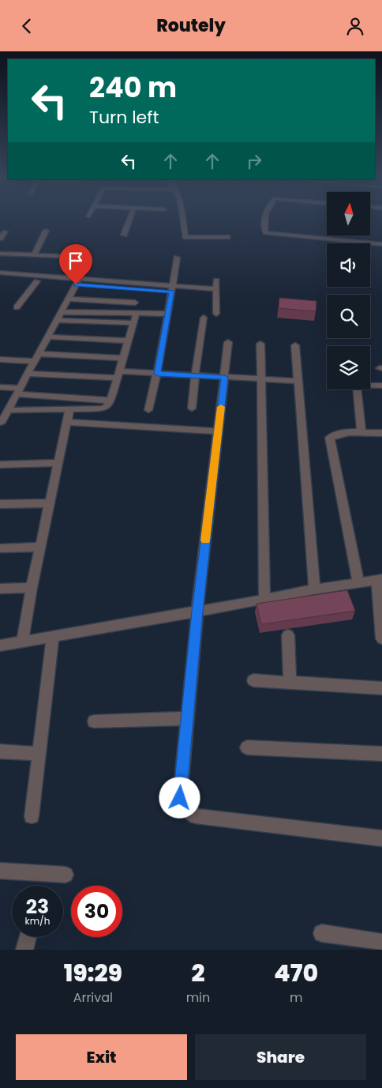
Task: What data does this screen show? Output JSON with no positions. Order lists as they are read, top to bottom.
{
  "north": "top",
  "page": {
    "header": "Routely",
    "turn": ["240 m", "Turn left"],
    "speed": "23 km/h",
    "limit": "30",
    "eta": [
      "19:29",
      "Arrival",
      "2",
      "min",
      "470",
      "m"
    ],
    "buttons": ["Exit", "Share"]
  }
}
